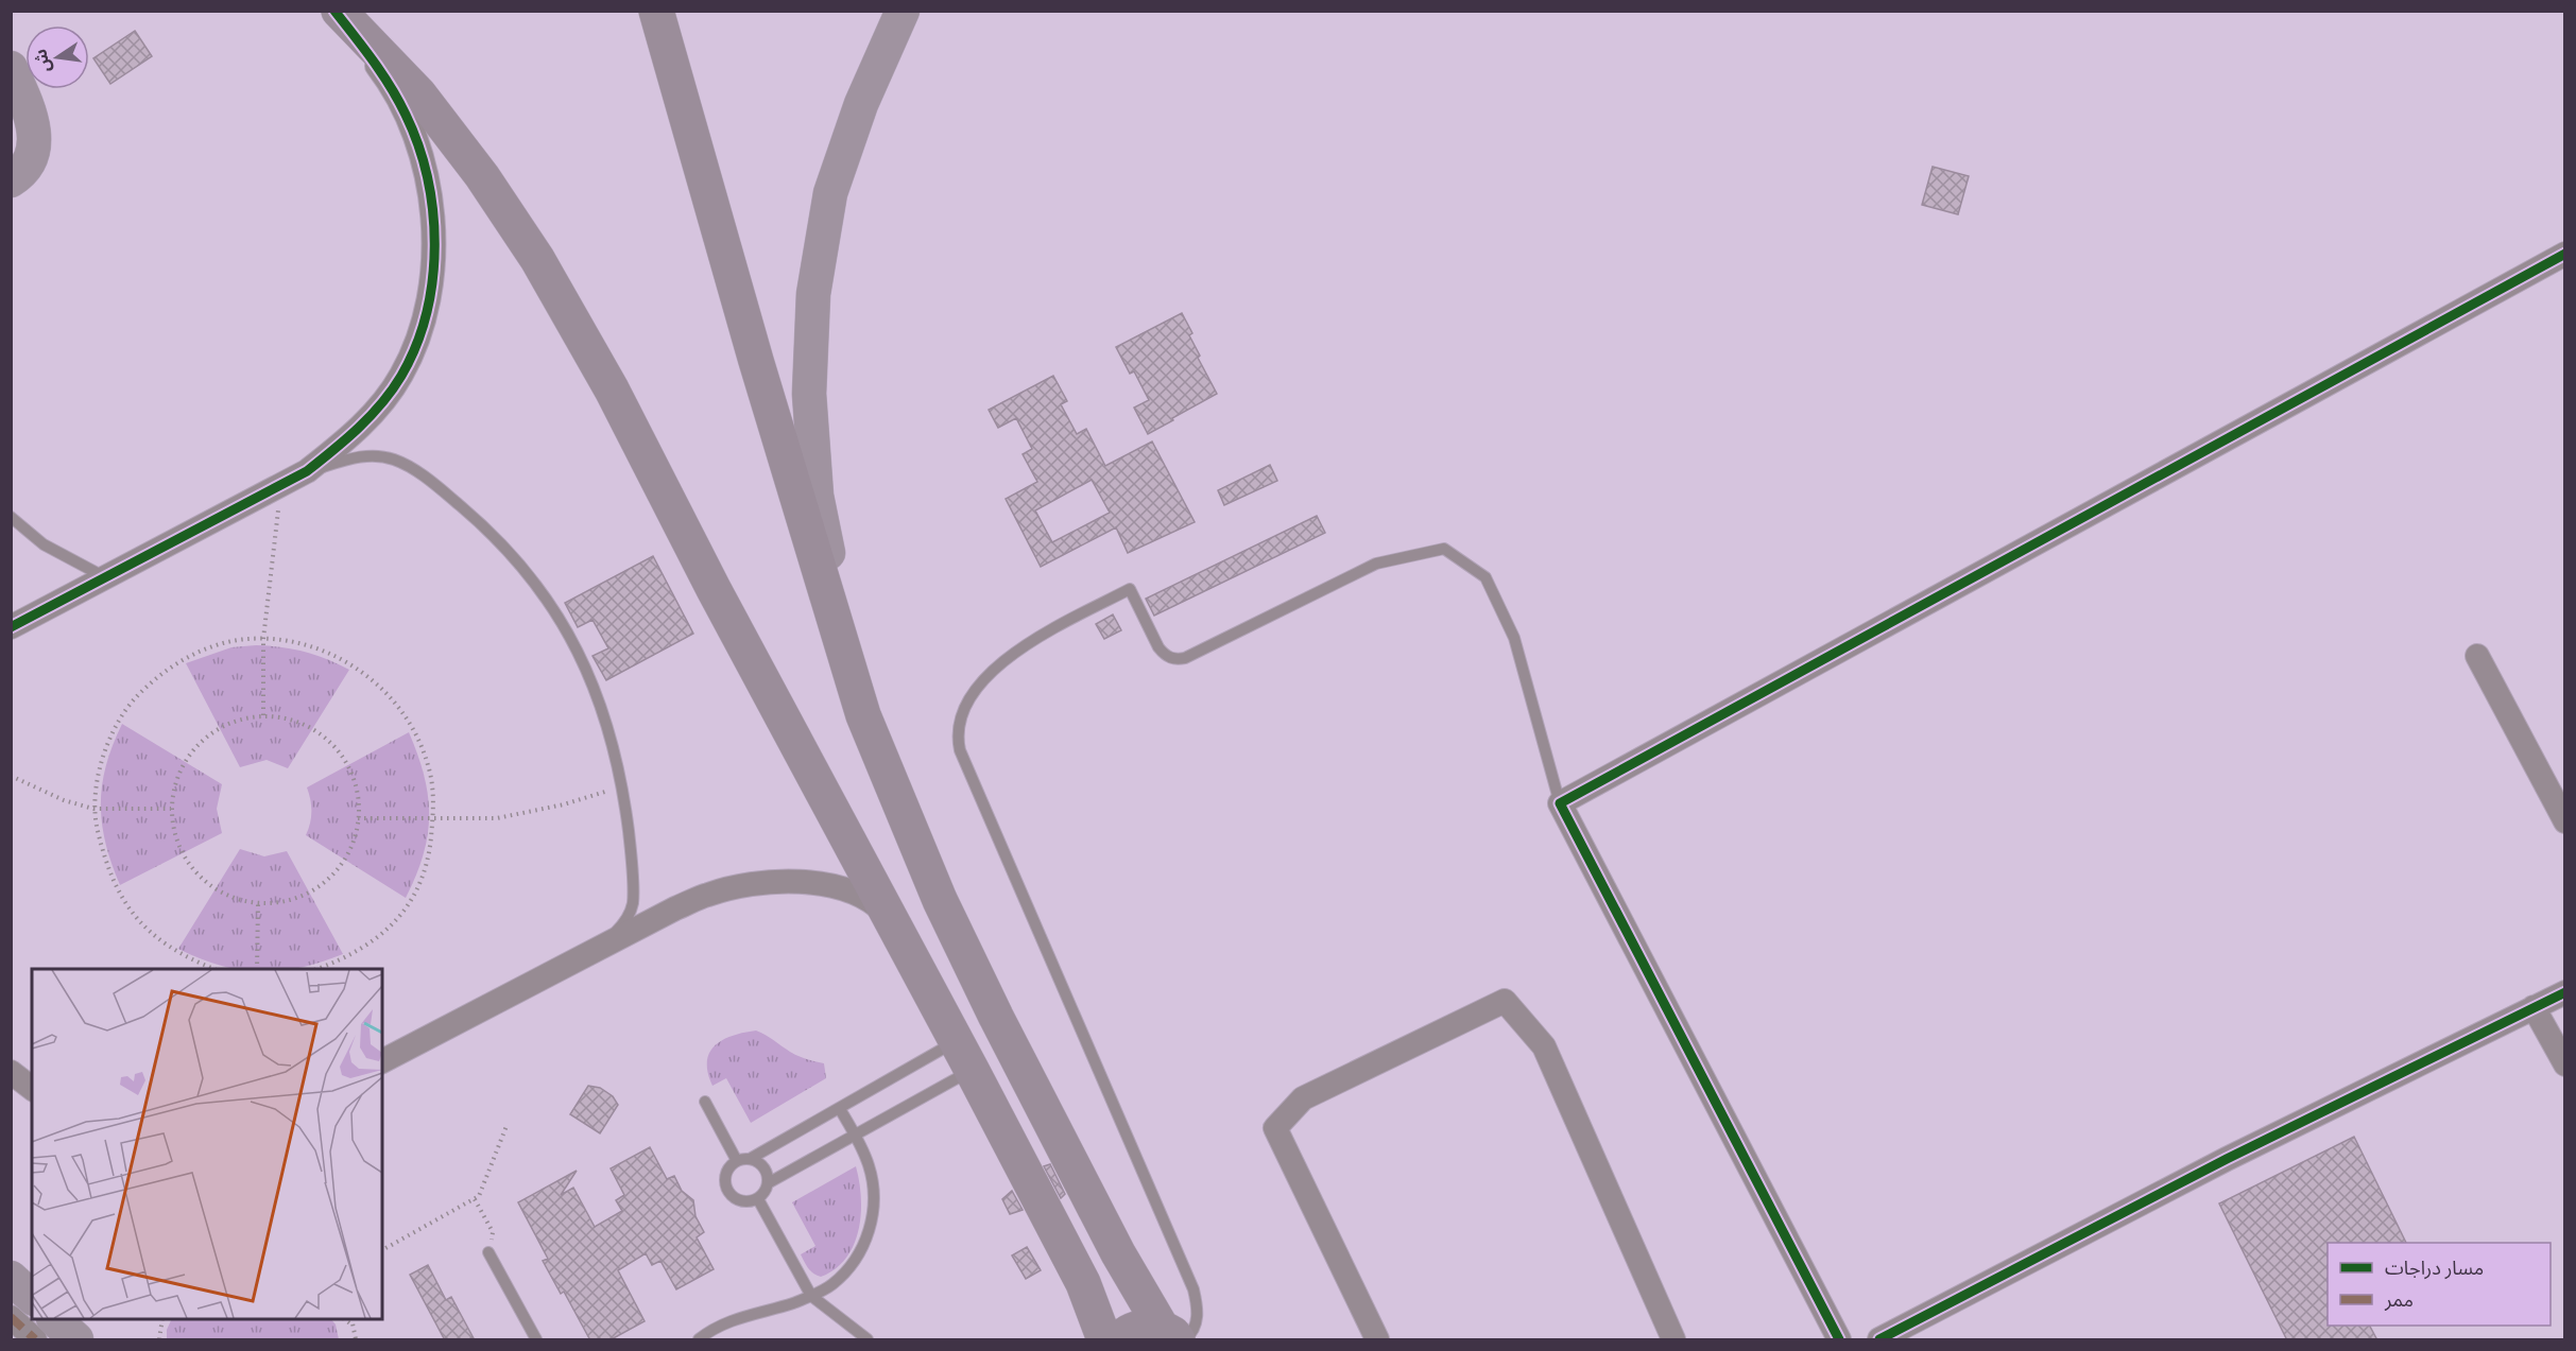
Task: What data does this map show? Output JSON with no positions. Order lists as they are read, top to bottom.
{
  "legend": ["مسار دراجات", "ممر"],
  "north": "left"
}
